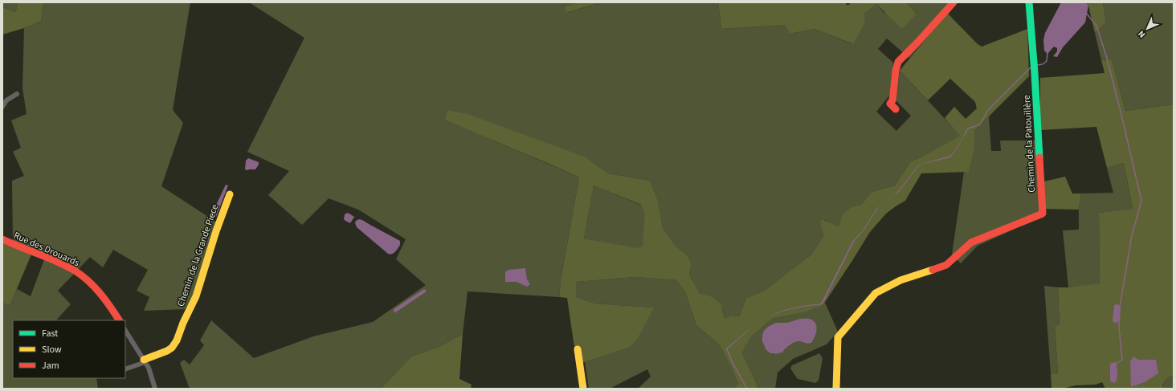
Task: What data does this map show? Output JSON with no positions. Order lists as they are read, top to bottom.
{
  "streets": {
    "street": ["Chemin de la Patouillère", "Rue des Drouards", "Chemin de la Grande Piece"]
  },
  "legend": ["Fast", "Slow", "Jam"],
  "north": "bottom left"
}
